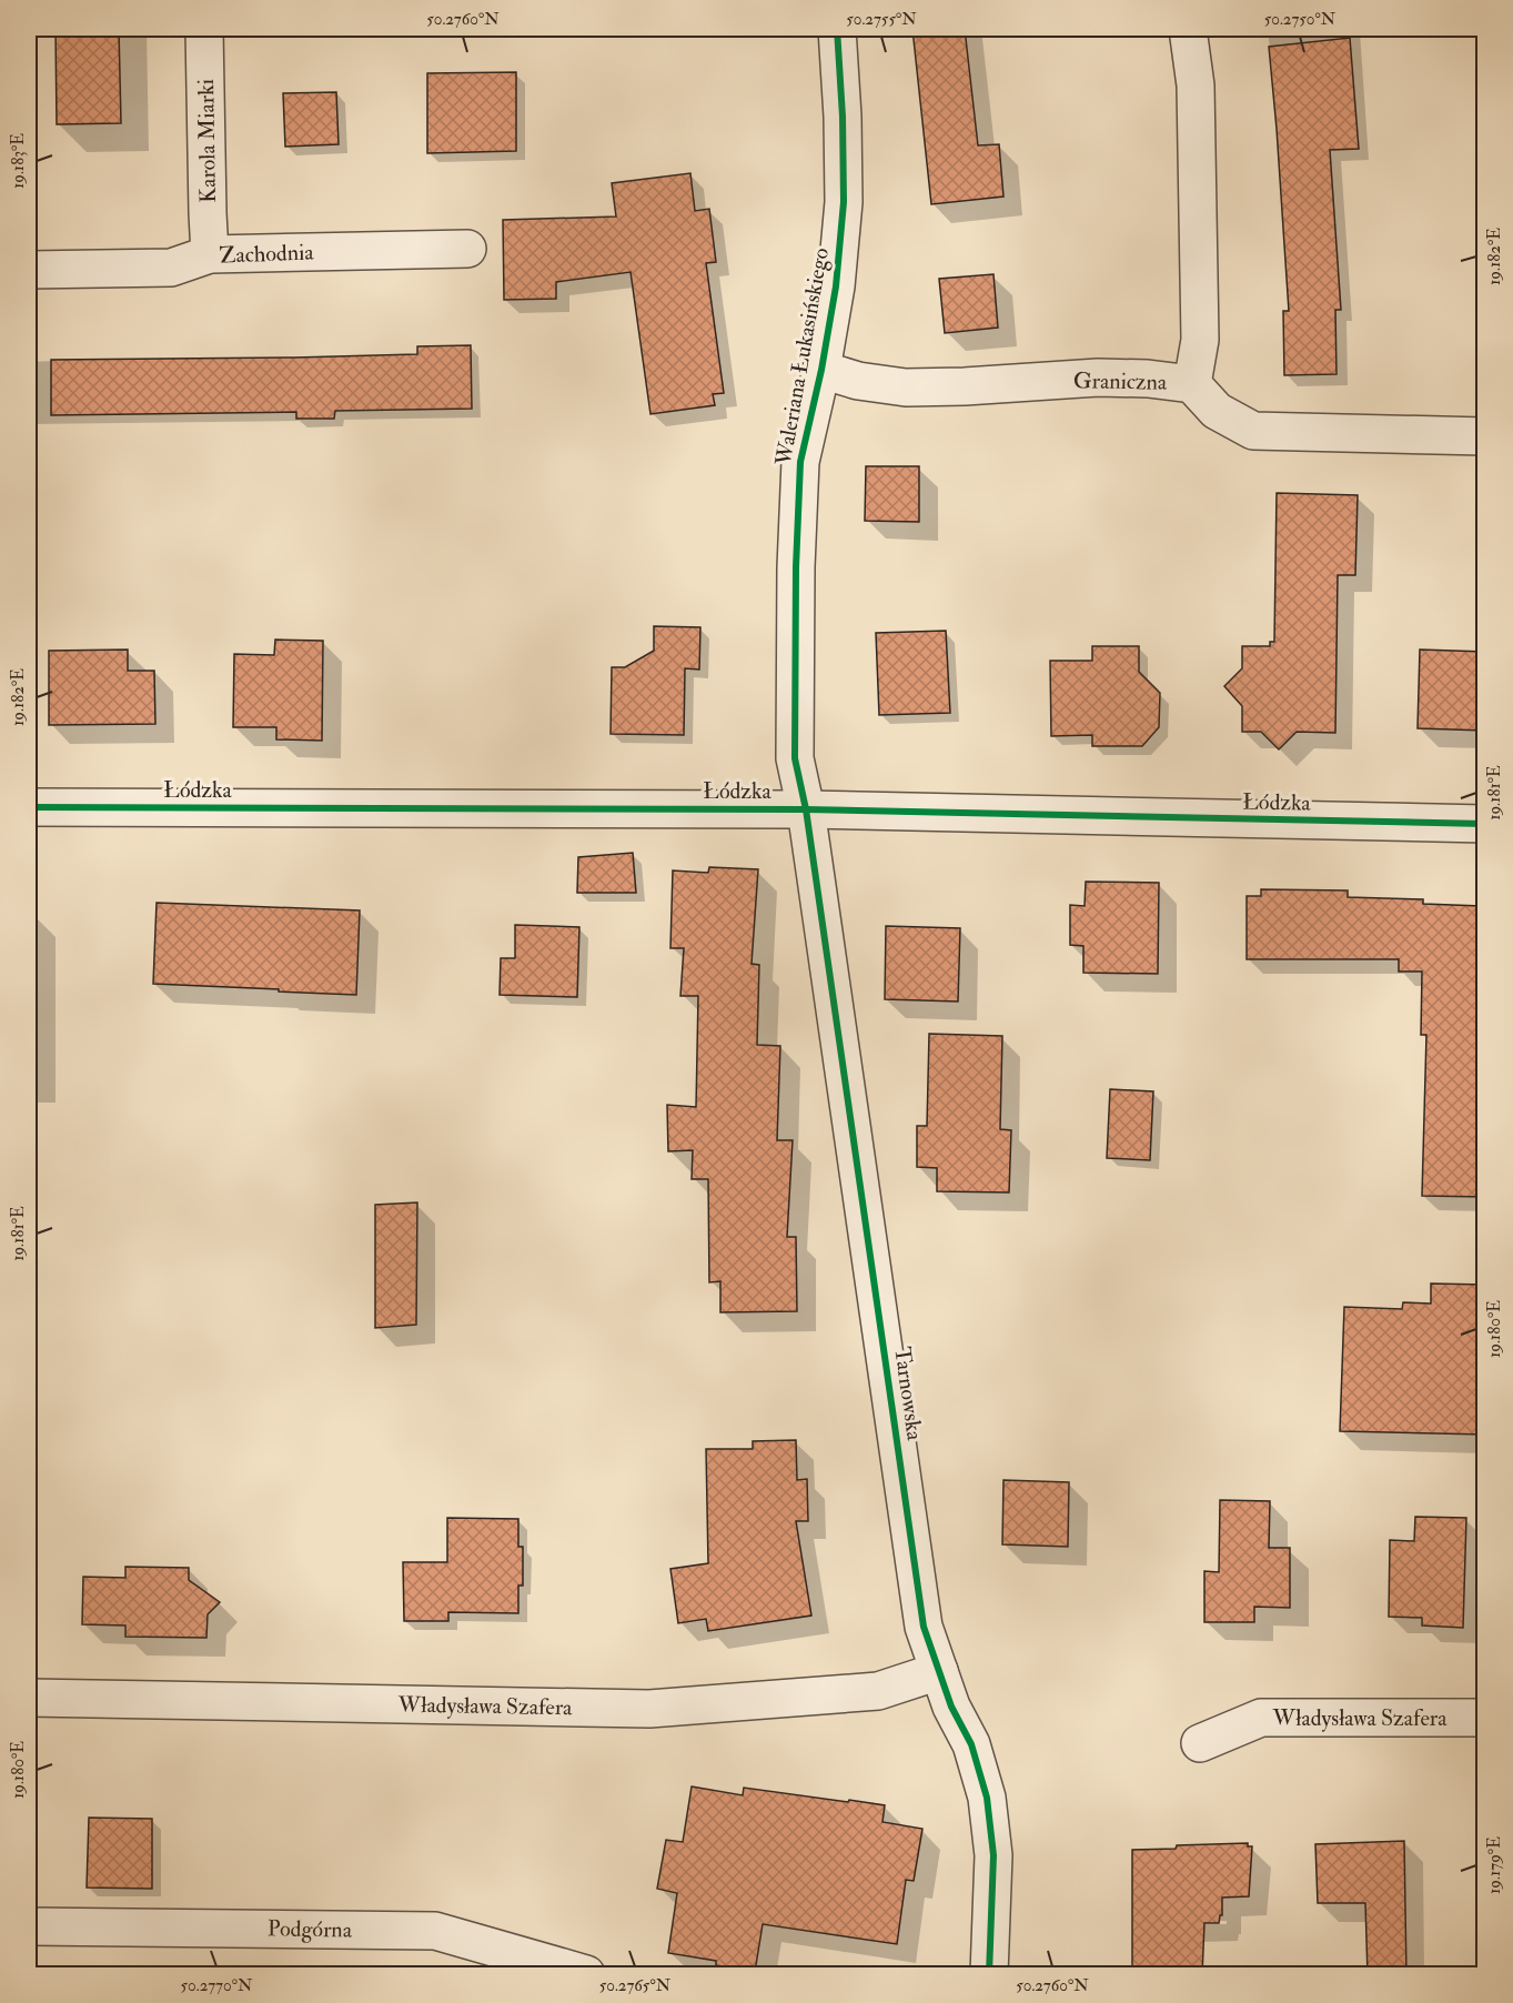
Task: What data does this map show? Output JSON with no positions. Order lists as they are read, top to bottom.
{
  "streets": {
    "street": [
      "Karola Miarki",
      "Zachodnia",
      "Waleriana Łukasińskiego",
      "Graniczna",
      "Łódzka",
      "Tarnowska",
      "Władysława Szafera",
      "Podgórna"
    ]
  },
  "crossings": [
    ["Karola Miarki", "Zachodnia"],
    ["Waleriana Łukasińskiego", "Graniczna"],
    ["Waleriana Łukasińskiego", "Łódzka"],
    ["Waleriana Łukasińskiego", "Tarnowska"],
    ["Łódzka", "Tarnowska"],
    ["Tarnowska", "Władysława Szafera"]
  ],
  "coordinates": [
    "50.2760°N",
    "50.2755°N",
    "50.2750°N",
    "19.183°E",
    "19.182°E",
    "19.181°E",
    "19.180°E",
    "19.179°E",
    "50.2770°N",
    "50.2765°N"
  ]
}
